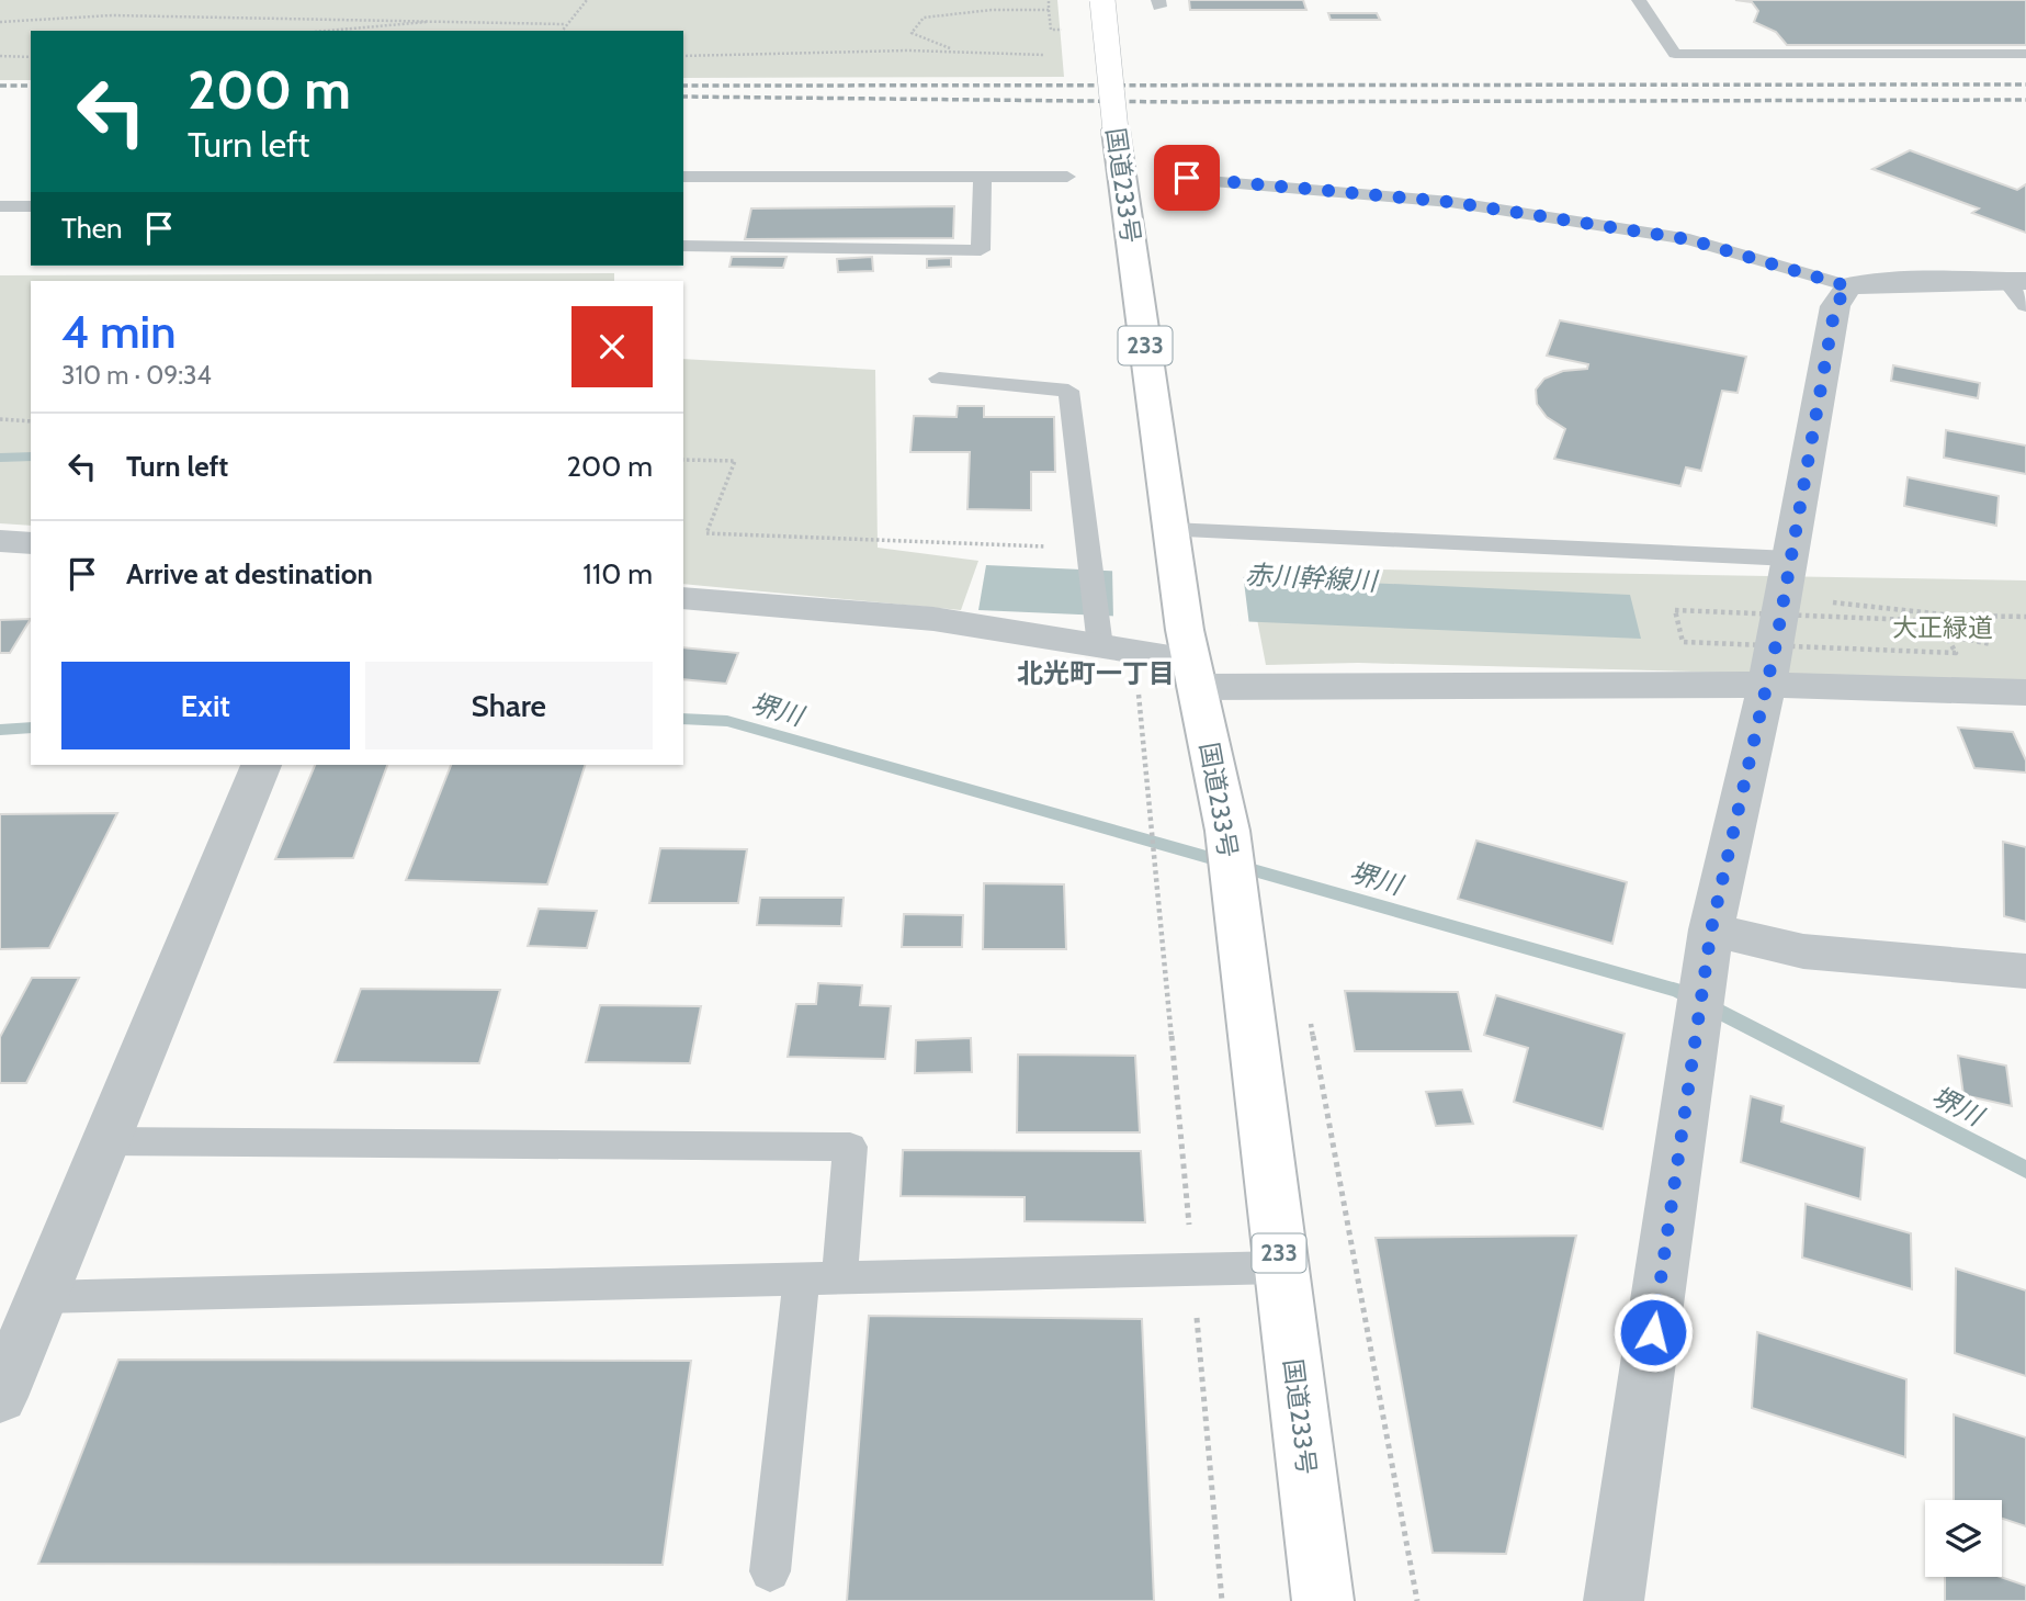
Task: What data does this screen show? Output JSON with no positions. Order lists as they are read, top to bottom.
{
  "streets": {
    "highway": ["国道233号", "233"]
  },
  "districts": ["北光町一丁目"],
  "water": ["赤川幹線川", "堺川"],
  "parks": ["大正緑道"],
  "page": {
    "turn": ["200 m", "Turn left"],
    "then": "Then",
    "heading": ["4 min", "310 m · 09:34"],
    "list": [
      {
        "name": "Turn left",
        "value": "200 m"
      },
      {
        "name": "Arrive at destination",
        "value": "110 m"
      }
    ],
    "buttons": ["Exit", "Share"]
  }
}
